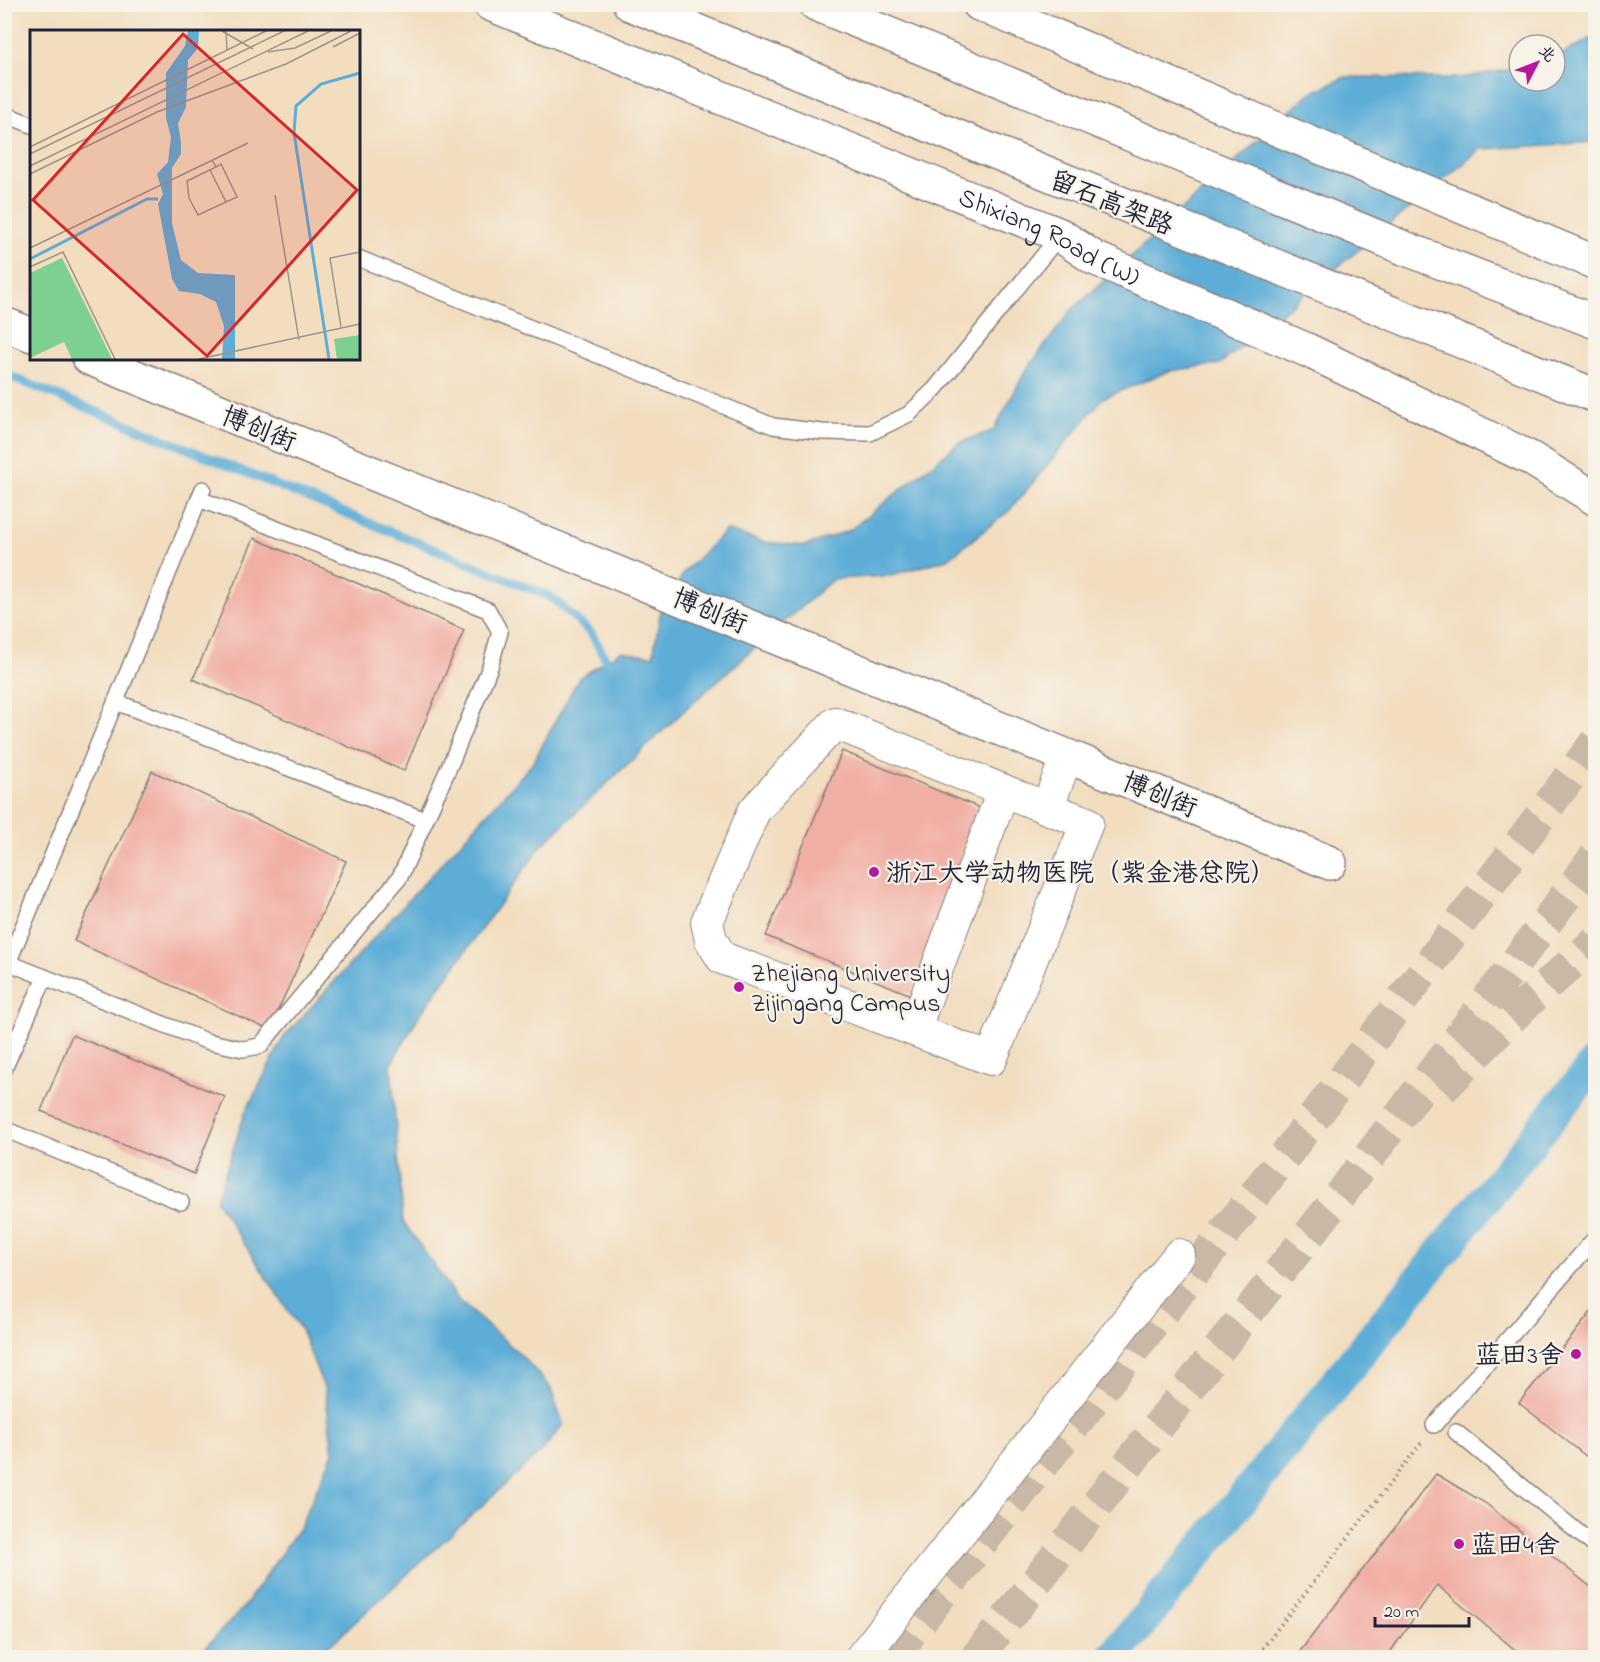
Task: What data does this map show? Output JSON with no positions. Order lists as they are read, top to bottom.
{
  "streets": {
    "main road": ["留石高架路", "Shixiang Road (W)", "博创街"]
  },
  "places": [
    "浙江大学动物医院（紫金港总院）",
    "Zhejiang University Zijingang Campus",
    "蓝田3舍",
    "蓝田4舍"
  ],
  "scale_bar": "20 m",
  "north": "top right"
}
